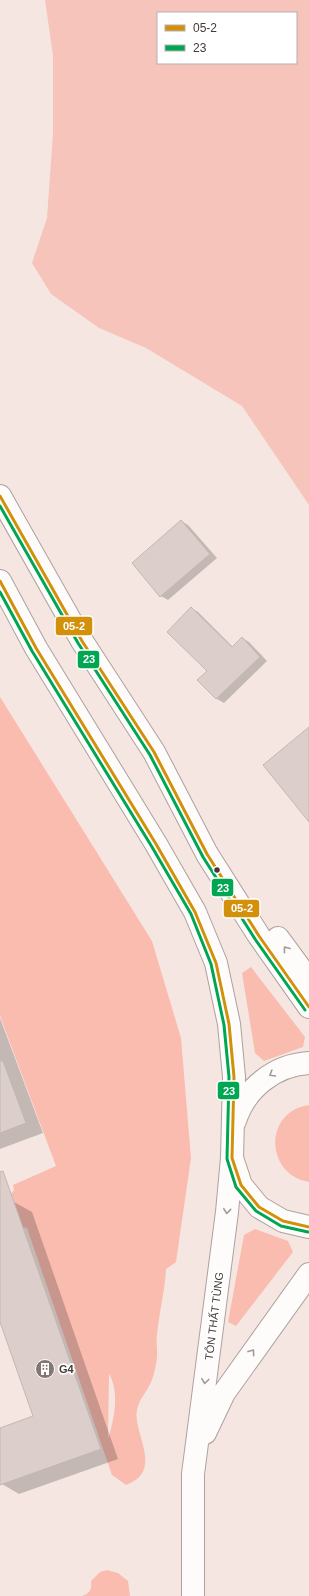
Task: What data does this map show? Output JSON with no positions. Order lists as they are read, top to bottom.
{
  "streets": {
    "main road": ["TÔN THẤT TÙNG"]
  },
  "places": {
    "building": ["G4"]
  },
  "lines": ["transit line 05-2", "transit line 23"],
  "legend": ["05-2", "23"]
}
